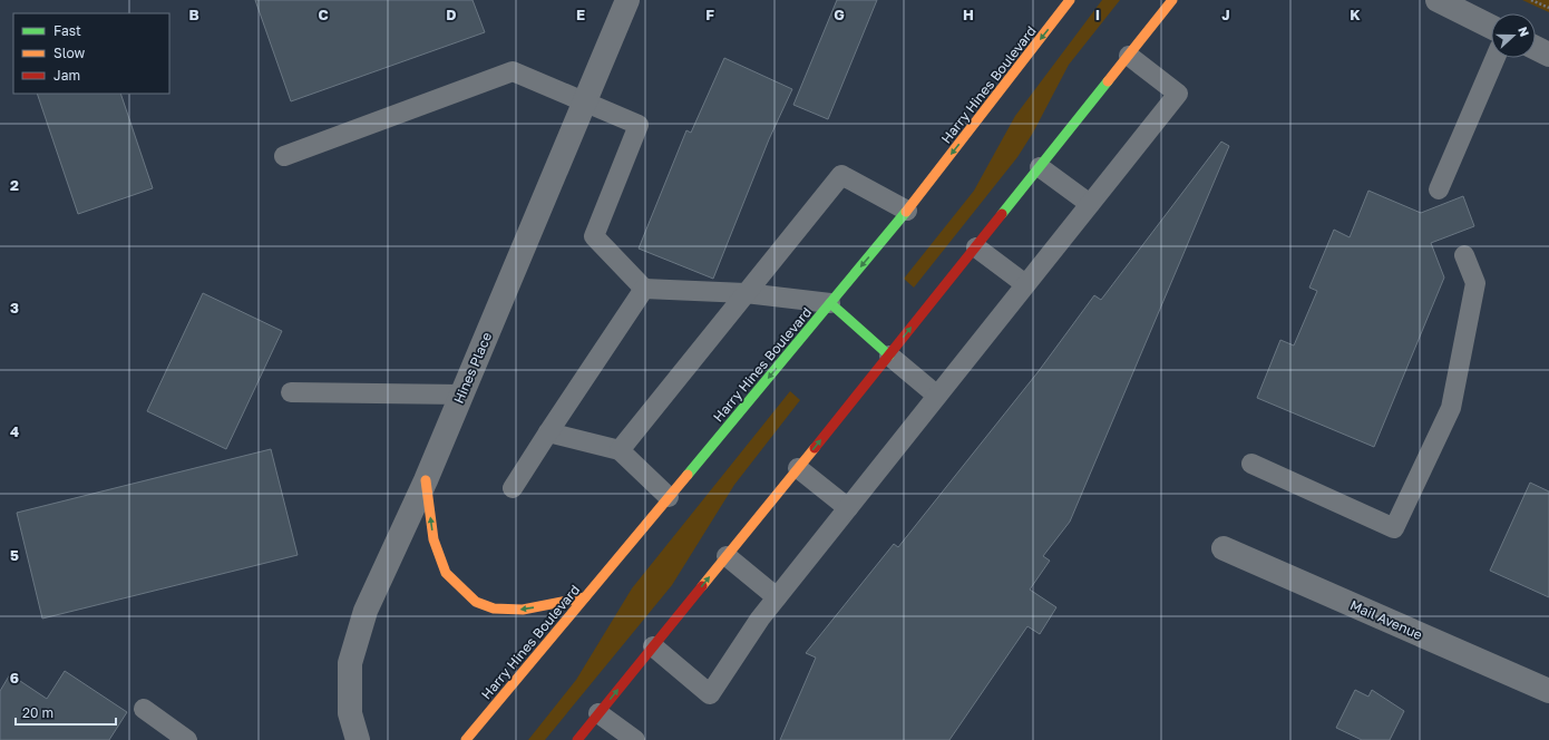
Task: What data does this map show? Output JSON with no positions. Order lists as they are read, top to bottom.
{
  "streets": {
    "main road": ["Harry Hines Boulevard"],
    "street": ["Hines Place", "Mail Avenue"]
  },
  "legend": ["Fast", "Slow", "Jam"],
  "scale_bar": "20 m",
  "north": "right",
  "grid": {
    "columns": [
      "B",
      "C",
      "D",
      "E",
      "F",
      "G",
      "H",
      "I",
      "J",
      "K"
    ],
    "rows": [
      "2",
      "3",
      "4",
      "5",
      "6"
    ]
  }
}
